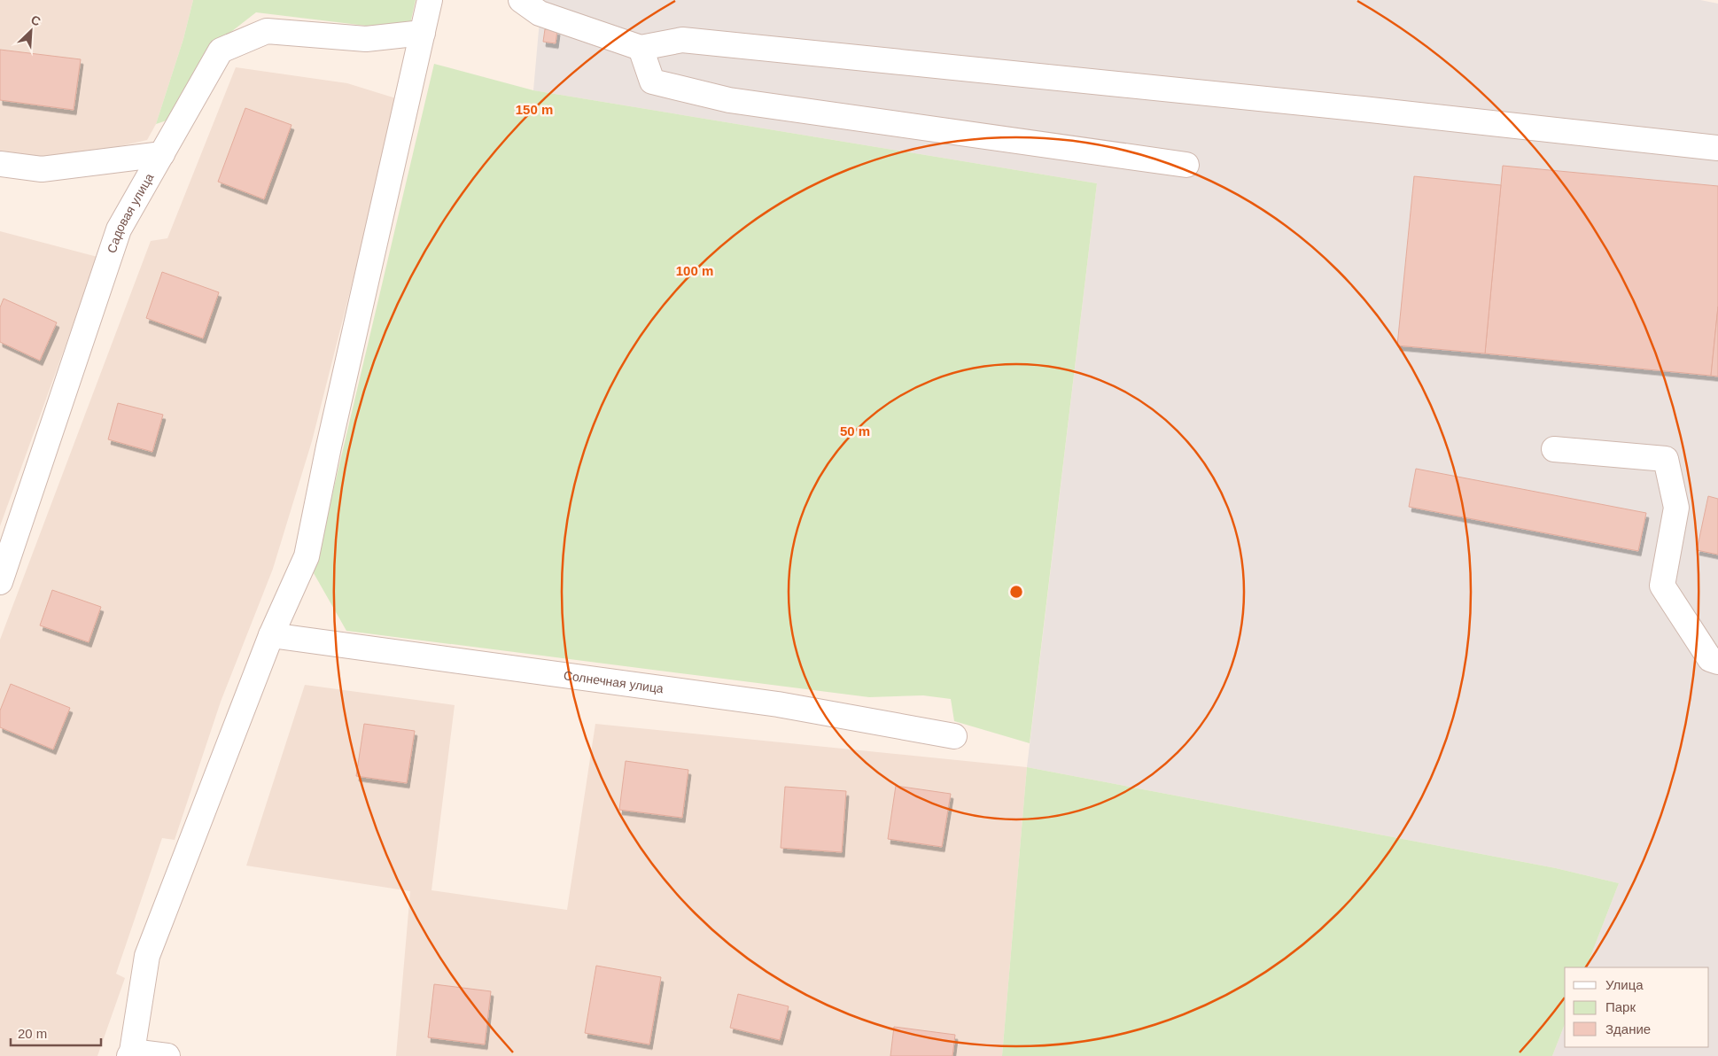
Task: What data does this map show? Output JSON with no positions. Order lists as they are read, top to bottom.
{
  "streets": {
    "street": ["Садовая улица", "Солнечная улица"]
  },
  "legend": ["Улица", "Парк", "Здание"],
  "scale_bar": "20 m",
  "north": "top right",
  "rings": ["150 m", "100 m", "50 m"]
}
